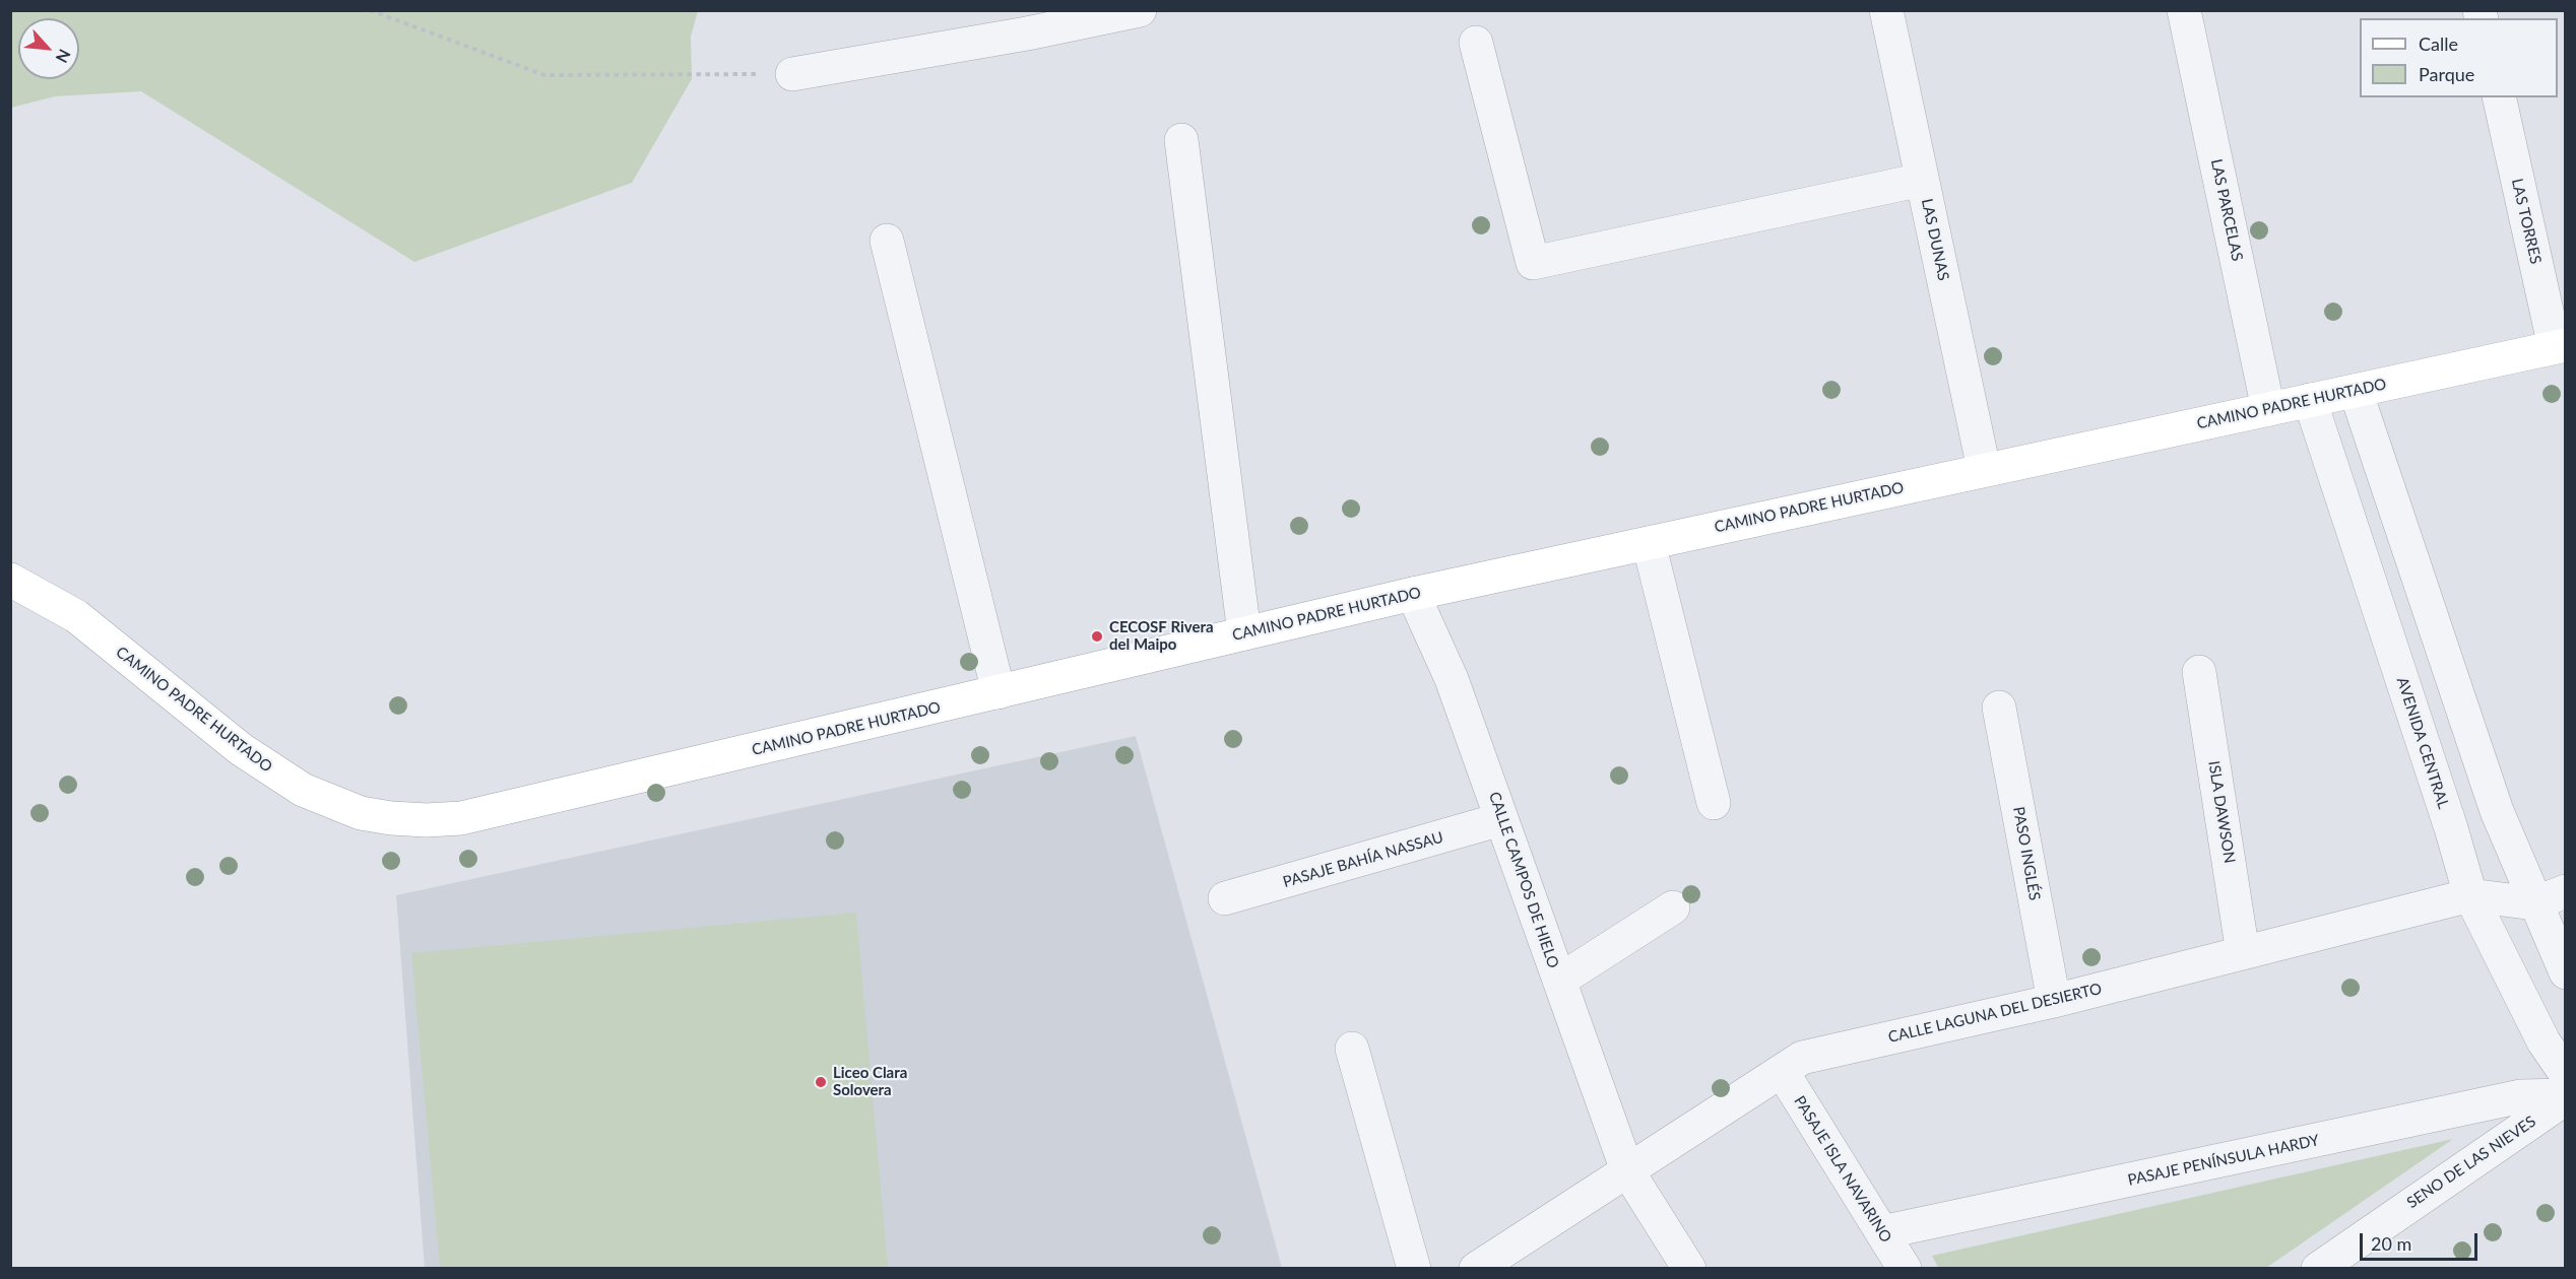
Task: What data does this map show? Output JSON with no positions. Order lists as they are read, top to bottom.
{
  "streets": {
    "main road": ["CAMINO PADRE HURTADO"],
    "street": [
      "LAS PARCELAS",
      "LAS TORRES",
      "LAS DUNAS",
      "AVENIDA CENTRAL",
      "ISLA DAWSON",
      "PASO INGLÉS",
      "PASAJE BAHÍA NASSAU",
      "CALLE CAMPOS DE HIELO",
      "CALLE LAGUNA DEL DESIERTO",
      "PASAJE PENÍNSULA HARDY",
      "SENO DE LAS NIEVES",
      "PASAJE ISLA NAVARINO"
    ]
  },
  "crossings": [
    ["LAS PARCELAS", "CAMINO PADRE HURTADO"],
    ["LAS TORRES", "CAMINO PADRE HURTADO"],
    ["LAS DUNAS", "CAMINO PADRE HURTADO"],
    ["CAMINO PADRE HURTADO", "AVENIDA CENTRAL"],
    ["CAMINO PADRE HURTADO", "CALLE CAMPOS DE HIELO"],
    ["AVENIDA CENTRAL", "CALLE LAGUNA DEL DESIERTO"],
    ["ISLA DAWSON", "CALLE LAGUNA DEL DESIERTO"],
    ["PASO INGLÉS", "CALLE LAGUNA DEL DESIERTO"],
    ["PASAJE BAHÍA NASSAU", "CALLE CAMPOS DE HIELO"],
    ["CALLE CAMPOS DE HIELO", "CALLE LAGUNA DEL DESIERTO"],
    ["CALLE LAGUNA DEL DESIERTO", "PASAJE ISLA NAVARINO"],
    ["PASAJE PENÍNSULA HARDY", "SENO DE LAS NIEVES"],
    ["PASAJE PENÍNSULA HARDY", "PASAJE ISLA NAVARINO"]
  ],
  "places": ["CECOSF Rivera del Maipo", "Liceo Clara Solovera"],
  "legend": ["Calle", "Parque"],
  "scale_bar": "20 m",
  "north": "bottom right"
}
